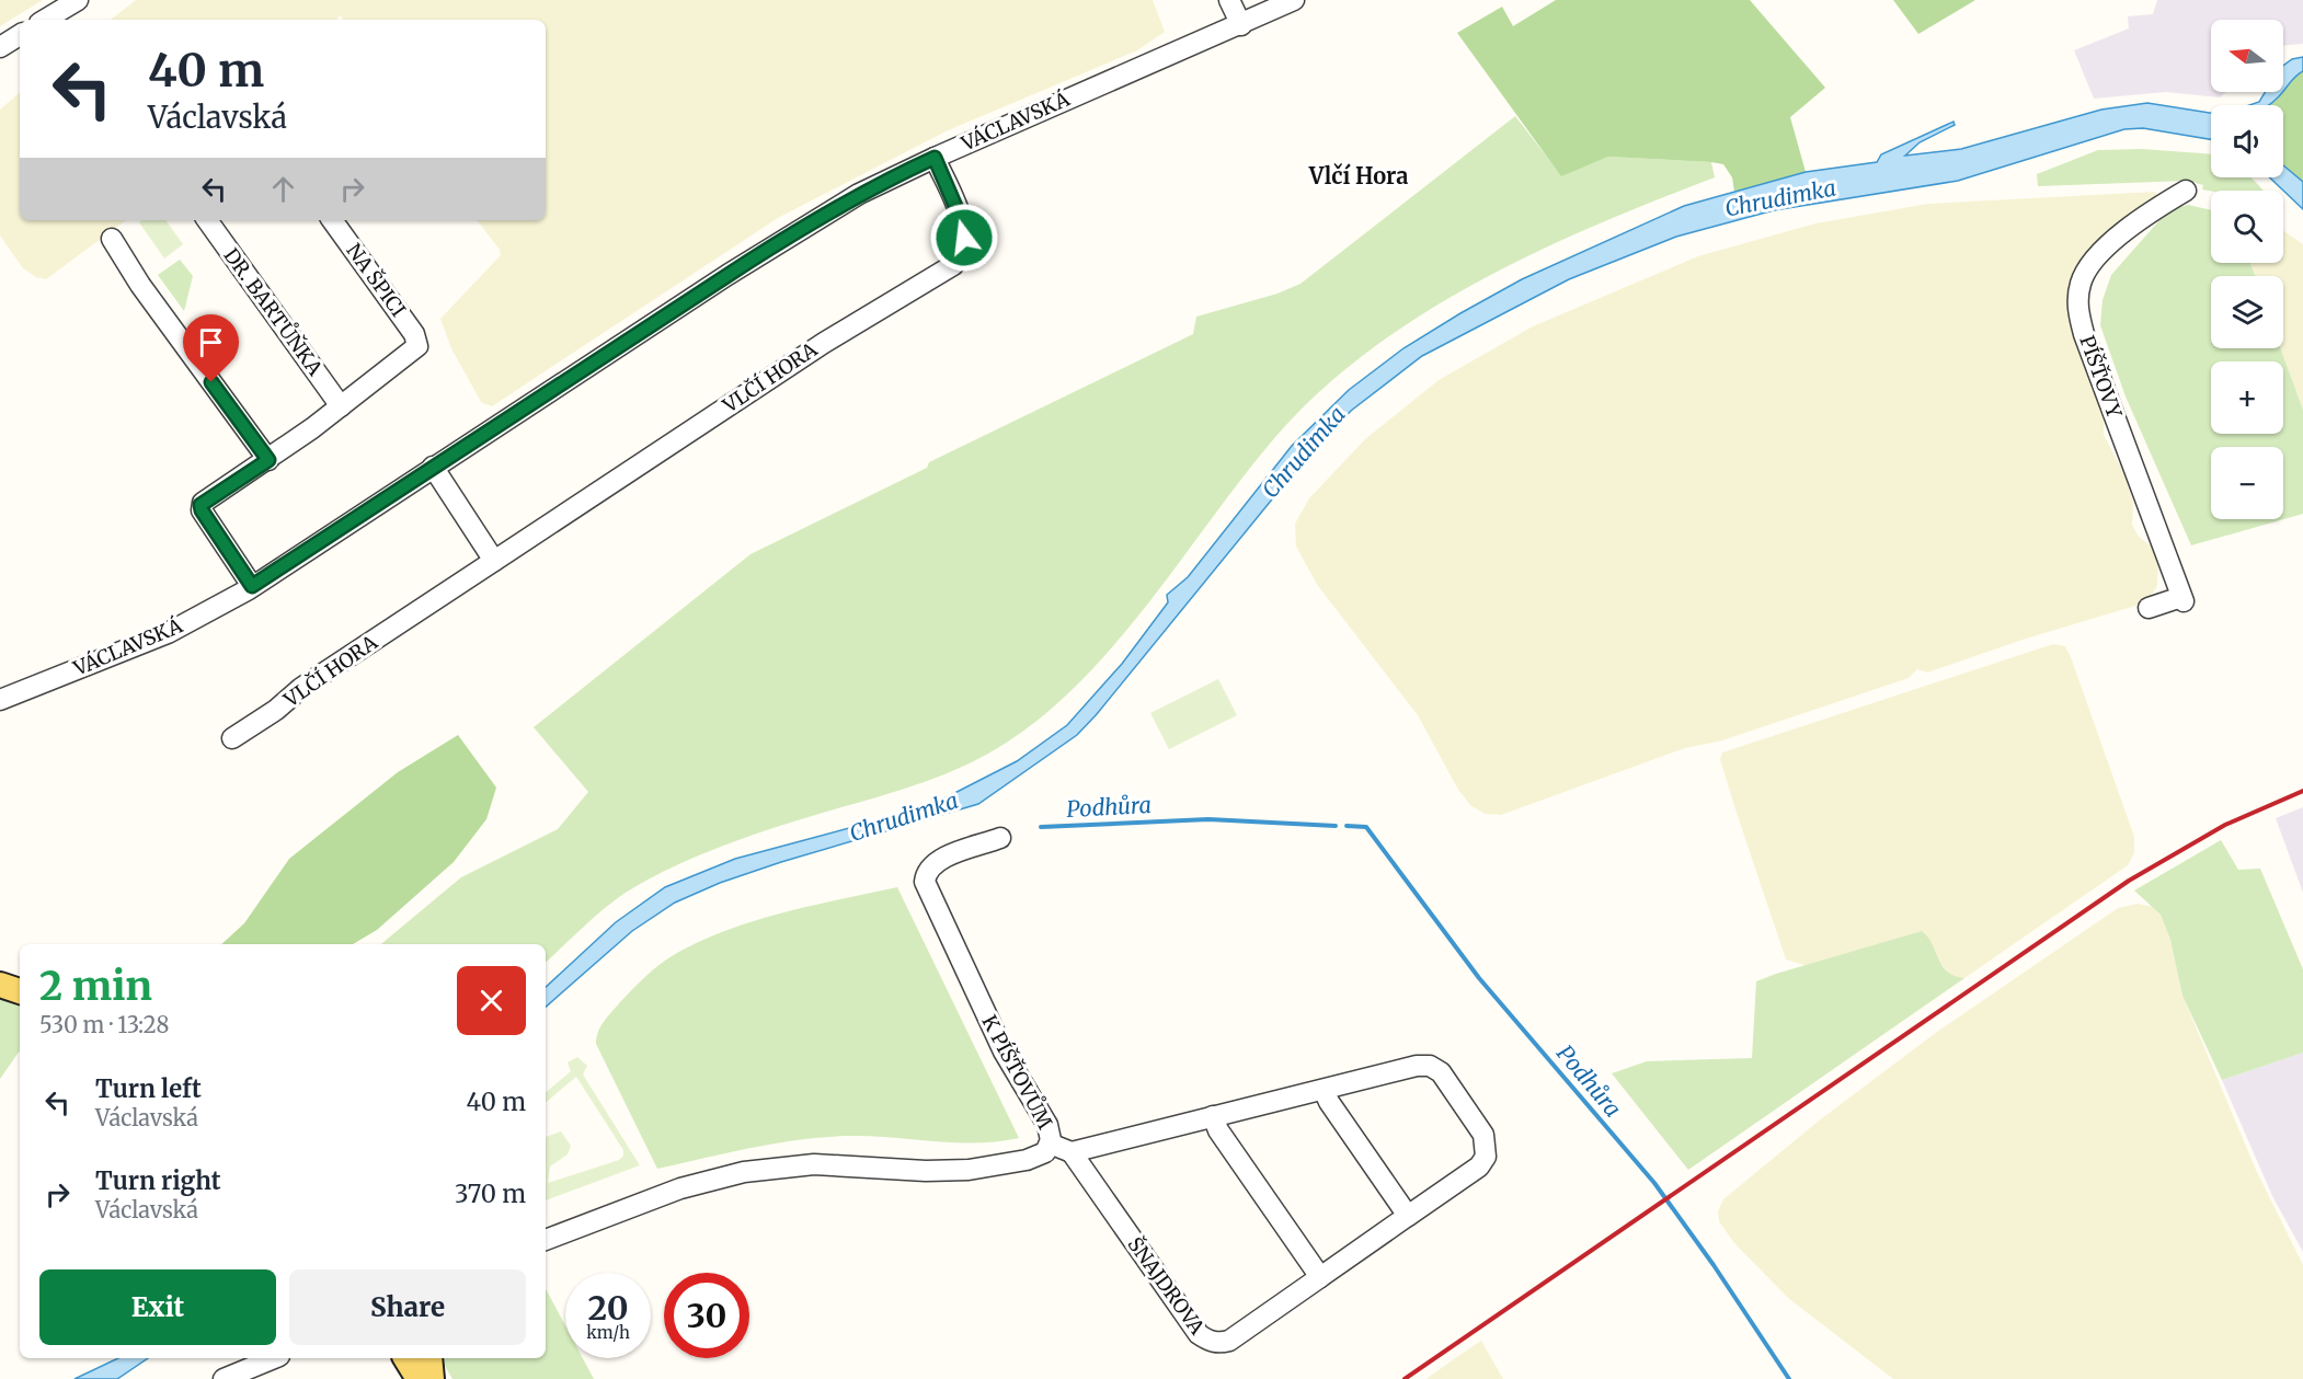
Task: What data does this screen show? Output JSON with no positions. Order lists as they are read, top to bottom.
{
  "streets": {
    "street": [
      "VÁCLAVSKÁ",
      "NA ŠPICI",
      "DR. BARTŮŇKA",
      "PÍŠŤOVY",
      "VLČÍ HORA",
      "K PÍŠŤOVŮM",
      "ŠNAJDROVA"
    ]
  },
  "crossings": [
    ["VÁCLAVSKÁ", "VLČÍ HORA"],
    ["NA ŠPICI", "DR. BARTŮŇKA"]
  ],
  "districts": ["Vlčí Hora"],
  "water": ["Chrudimka", "Podhůra"],
  "north": "left",
  "page": {
    "map_buttons": ["+", "−"],
    "turn": ["40 m", "Václavská"],
    "heading": ["2 min", "530 m · 13:28"],
    "list": [
      {
        "name": "Turn left",
        "note": "Václavská",
        "value": "40 m"
      },
      {
        "name": "Turn right",
        "note": "Václavská",
        "value": "370 m"
      }
    ],
    "buttons": ["Exit", "Share"],
    "speed": "20 km/h",
    "limit": "30"
  }
}
